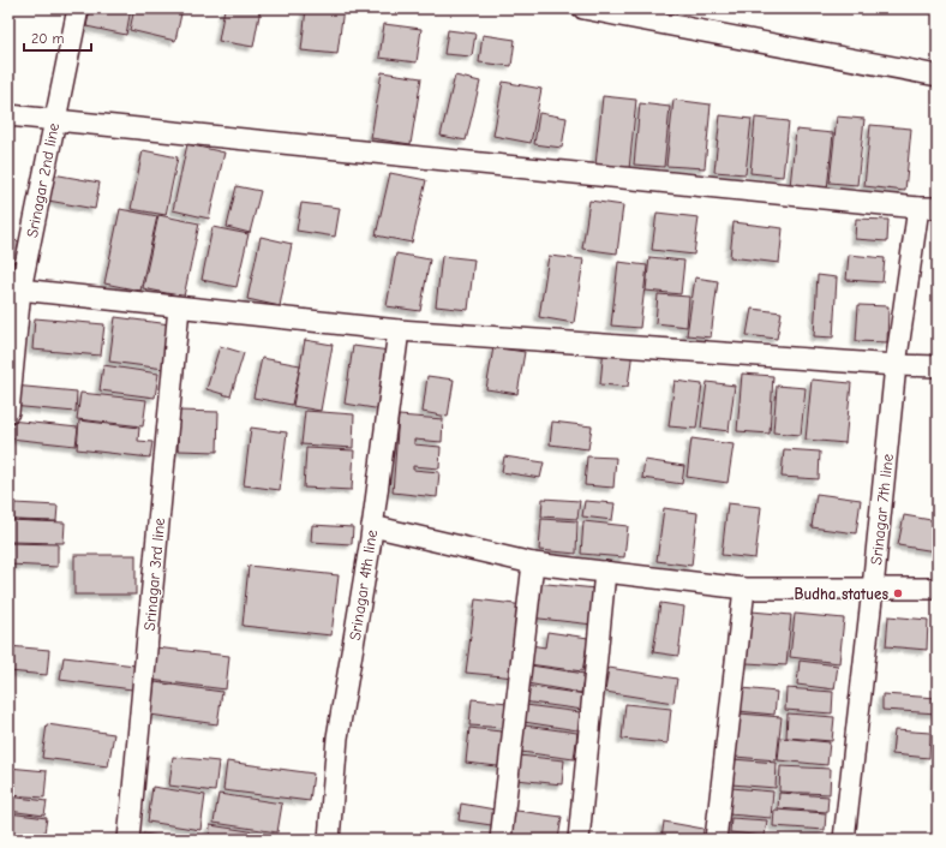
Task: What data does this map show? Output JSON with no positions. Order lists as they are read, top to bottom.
{
  "streets": {
    "street": [
      "Srinagar 2nd line",
      "Srinagar 7th line",
      "Srinagar 3rd line",
      "Srinagar 4th line"
    ]
  },
  "places": ["Budha statues"],
  "scale_bar": "20 m"
}
